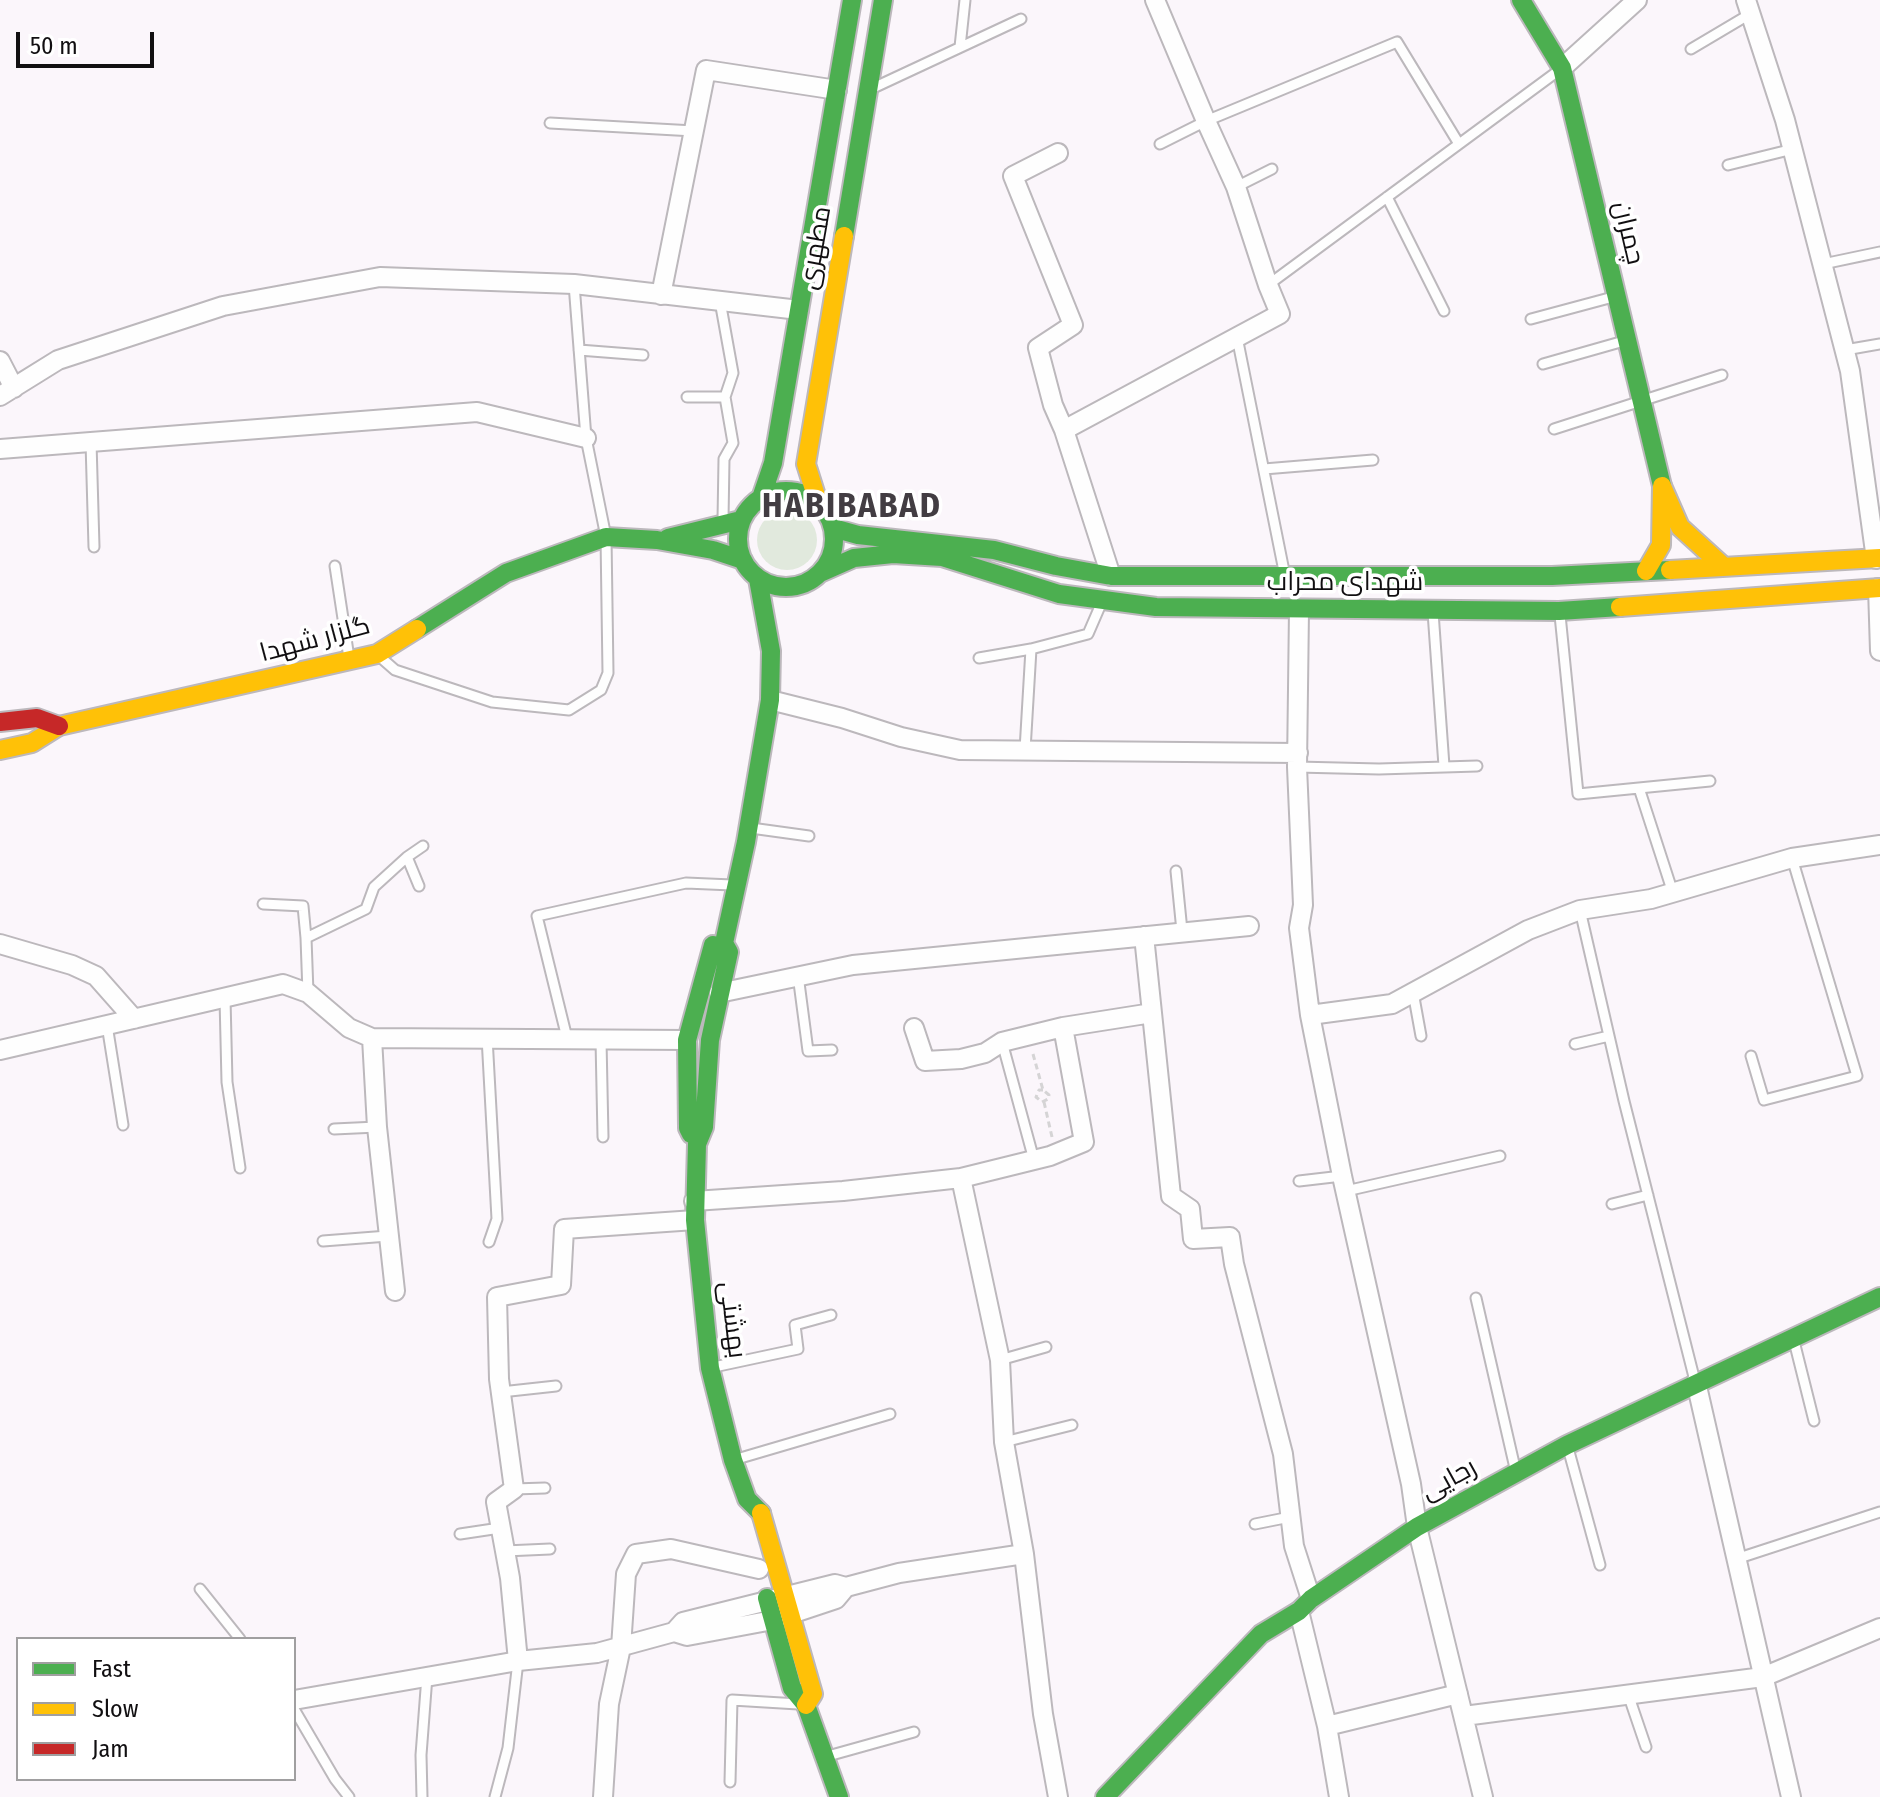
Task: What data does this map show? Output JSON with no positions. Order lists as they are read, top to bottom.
{
  "streets": {
    "street": [
      "چمران",
      "مطهری",
      "شهدای محراب",
      "گلزار شهدا",
      "بهشتی",
      "رجایی"
    ]
  },
  "crossings": [
    ["مطهری", "شهدای محراب"]
  ],
  "districts": ["HABIBABAD"],
  "legend": ["Fast", "Slow", "Jam"],
  "scale_bar": "50 m"
}
